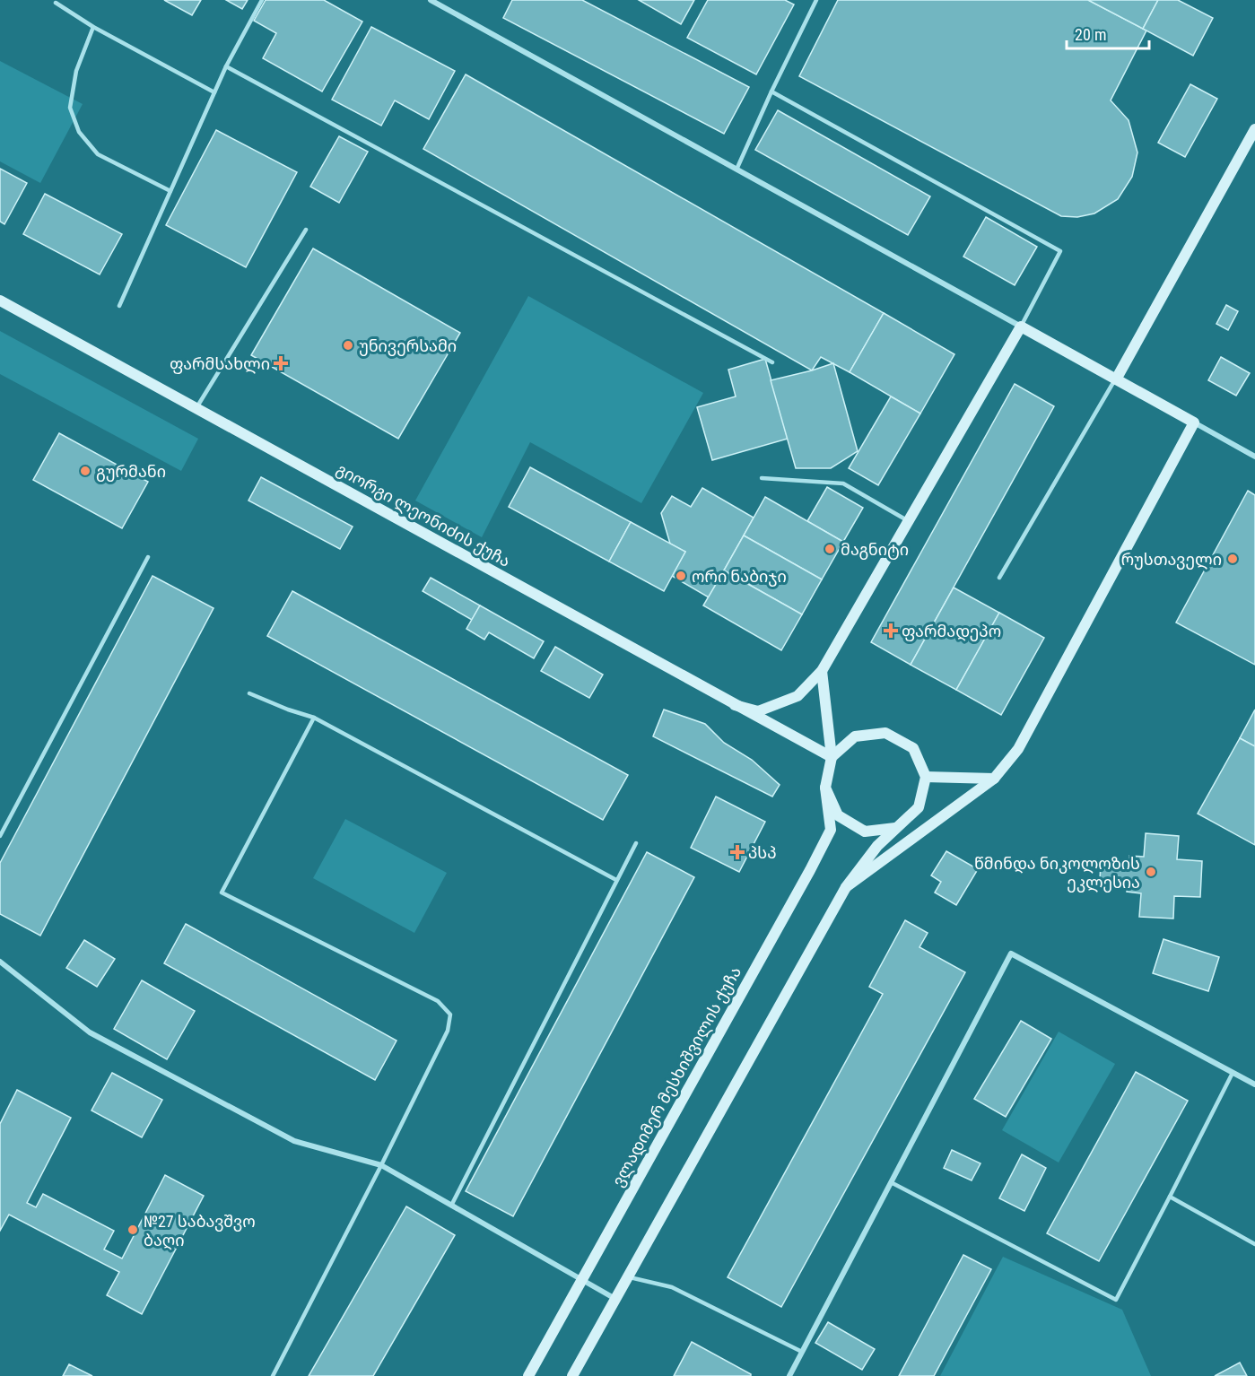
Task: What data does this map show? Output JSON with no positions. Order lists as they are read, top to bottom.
{
  "streets": {
    "street": ["გიორგი ლეონიძის ქუჩა", "ვლადიმერ მესხიშვილის ქუჩა"]
  },
  "crossings": [
    ["გიორგი ლეონიძის ქუჩა", "ვლადიმერ მესხიშვილის ქუჩა"]
  ],
  "places": {
    "other": [
      "უნივერსამი",
      "გურმანი",
      "მაგნიტი",
      "რუსთაველი",
      "ორი ნაბიჯი",
      "წმინდა ნიკოლოზის ეკლესია",
      "№27 საბავშვო ბაღი"
    ],
    "health": ["ფარმსახლი", "ფარმადეპო", "პსპ"]
  },
  "scale_bar": "20 m"
}
